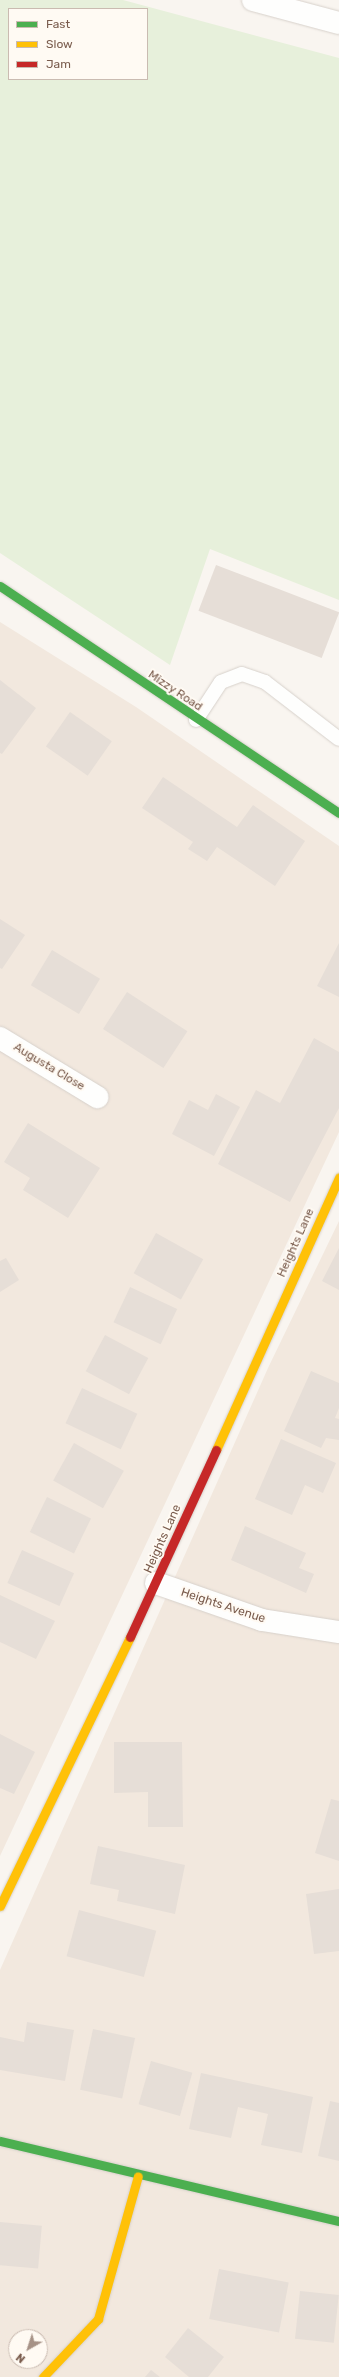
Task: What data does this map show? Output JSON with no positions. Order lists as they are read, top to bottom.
{
  "streets": {
    "street": [
      "Mizzy Road",
      "Augusta Close",
      "Heights Lane",
      "Heights Avenue"
    ]
  },
  "crossings": [
    ["Heights Lane", "Heights Avenue"]
  ],
  "legend": ["Fast", "Slow", "Jam"],
  "north": "bottom left"
}
